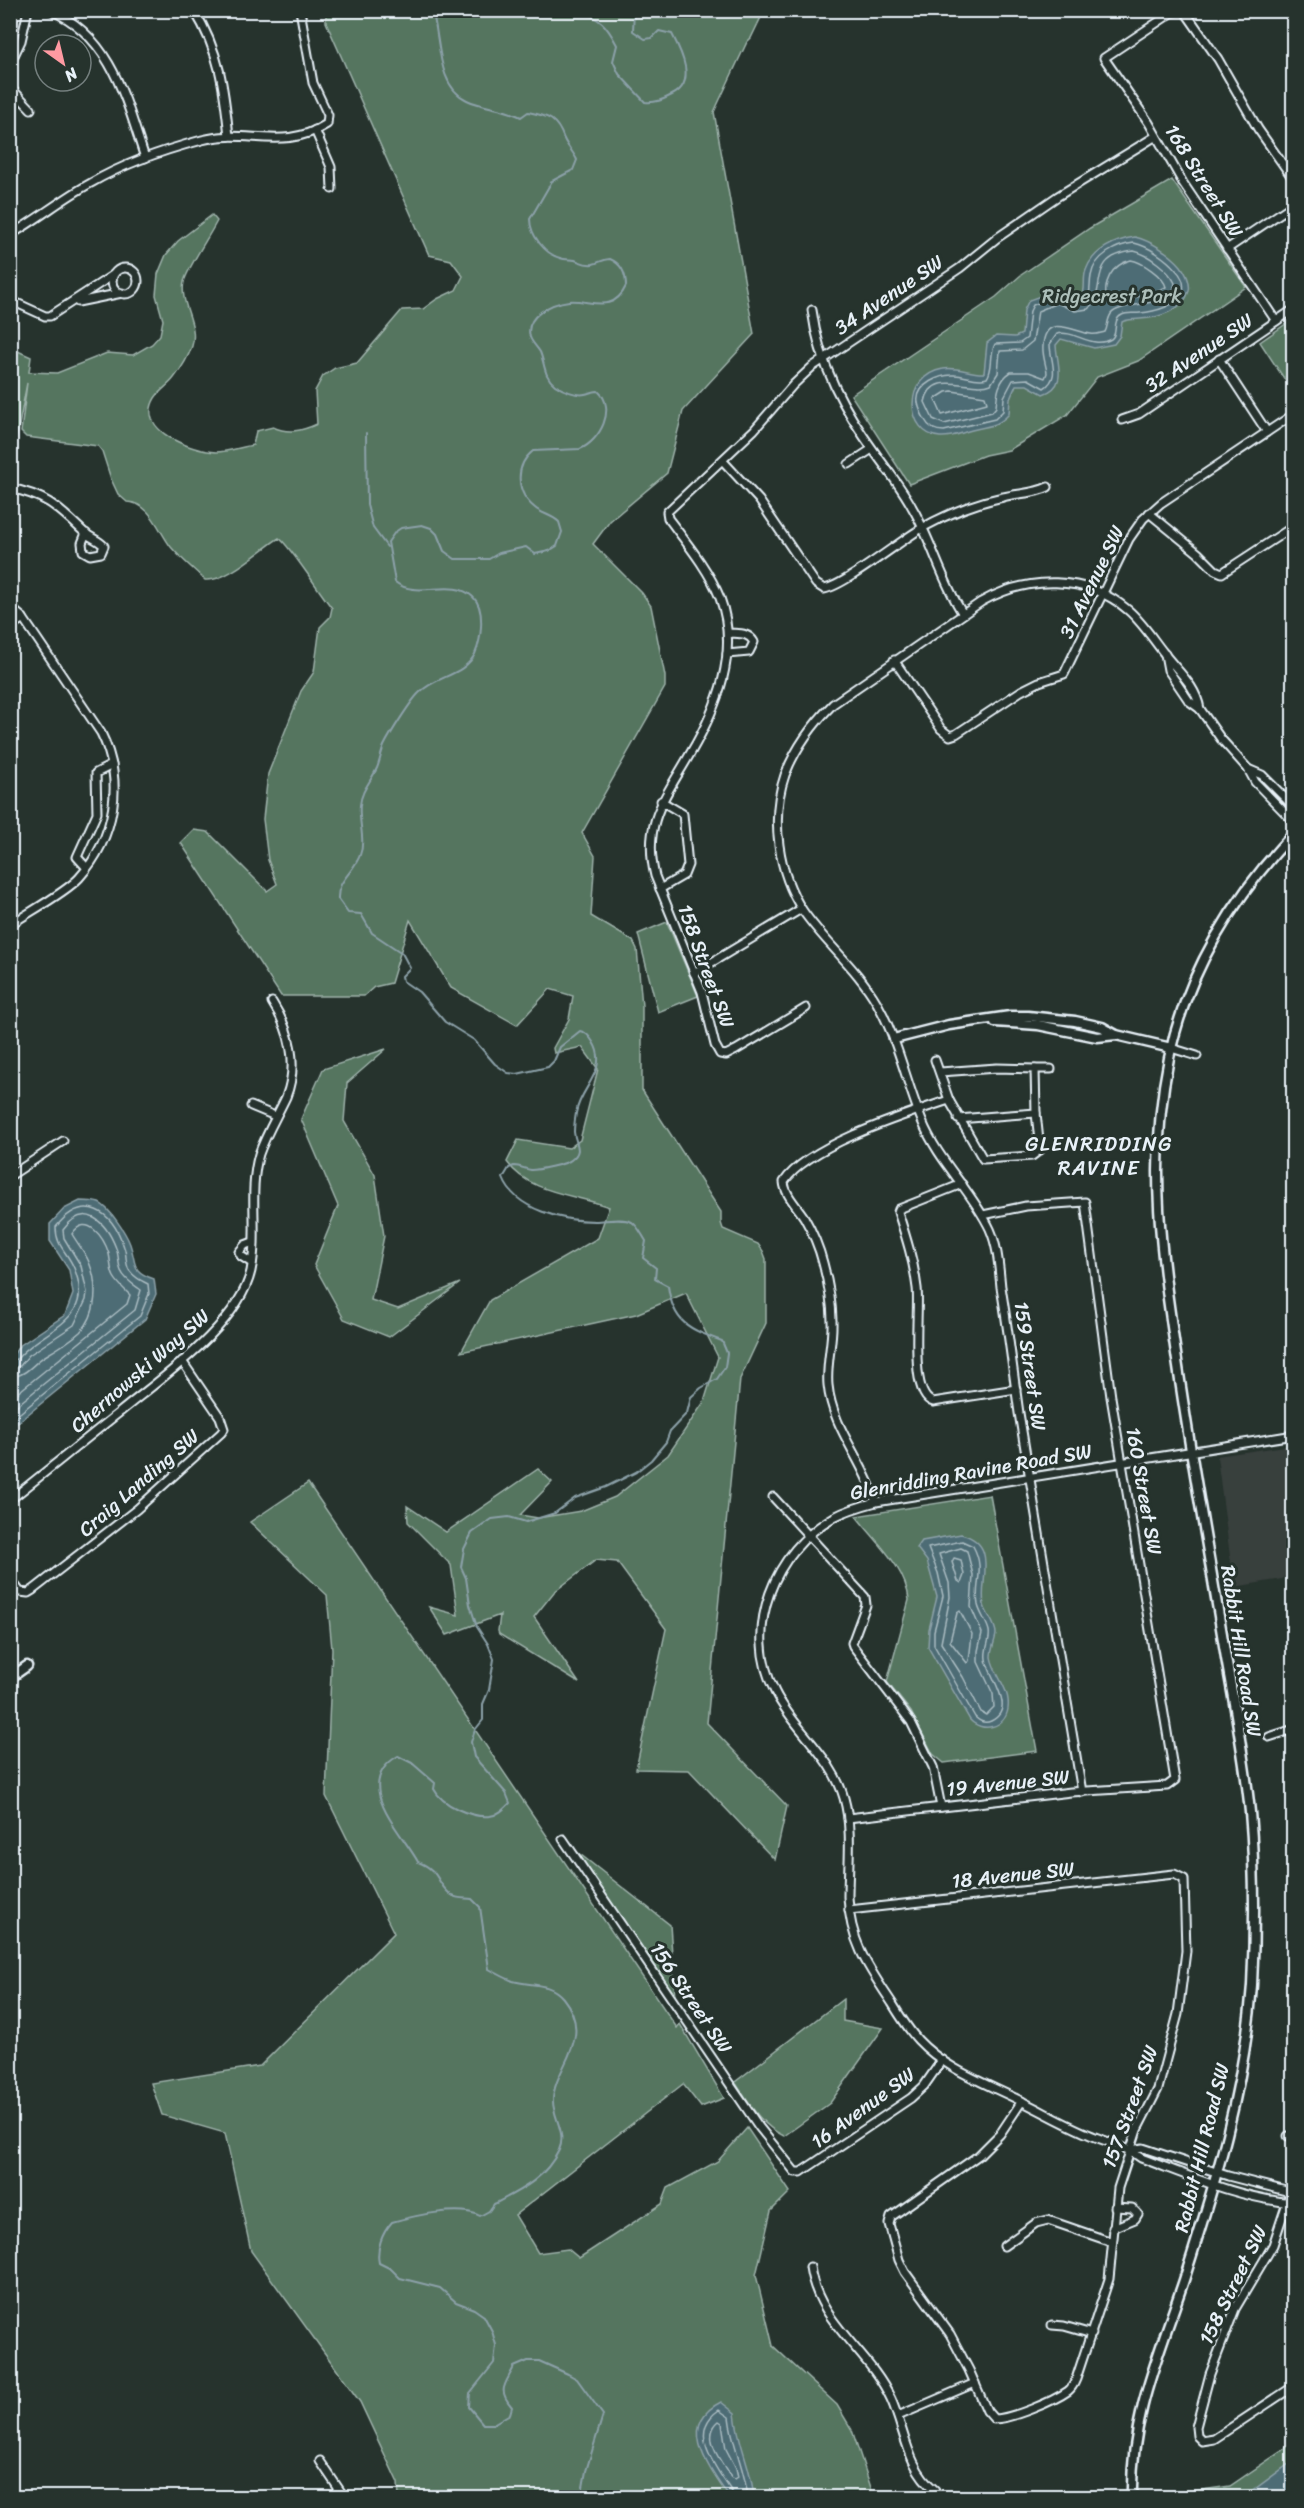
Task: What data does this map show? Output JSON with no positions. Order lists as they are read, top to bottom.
{
  "streets": {
    "main road": ["Rabbit Hill Road SW"],
    "street": [
      "168 Street SW",
      "34 Avenue SW",
      "32 Avenue SW",
      "31 Avenue SW",
      "158 Street SW",
      "159 Street SW",
      "Chernowski Way SW",
      "Glenridding Ravine Road SW",
      "Craig Landing SW",
      "160 Street SW",
      "19 Avenue SW",
      "18 Avenue SW",
      "156 Street SW",
      "157 Street SW",
      "16 Avenue SW"
    ]
  },
  "crossings": [
    ["168 Street SW", "34 Avenue SW"],
    ["168 Street SW", "32 Avenue SW"],
    ["34 Avenue SW", "158 Street SW"],
    ["31 Avenue SW", "159 Street SW"],
    ["159 Street SW", "Glenridding Ravine Road SW"],
    ["159 Street SW", "160 Street SW"],
    ["159 Street SW", "19 Avenue SW"],
    ["Chernowski Way SW", "Craig Landing SW"],
    ["Glenridding Ravine Road SW", "160 Street SW"],
    ["Glenridding Ravine Road SW", "Rabbit Hill Road SW"],
    ["Glenridding Ravine Road SW", "19 Avenue SW"],
    ["Glenridding Ravine Road SW", "18 Avenue SW"],
    ["Glenridding Ravine Road SW", "157 Street SW"],
    ["Glenridding Ravine Road SW", "16 Avenue SW"],
    ["160 Street SW", "19 Avenue SW"],
    ["18 Avenue SW", "157 Street SW"],
    ["156 Street SW", "16 Avenue SW"]
  ],
  "districts": ["GLENRIDDING RAVINE"],
  "parks": ["Ridgecrest Park"],
  "north": "bottom right"
}
